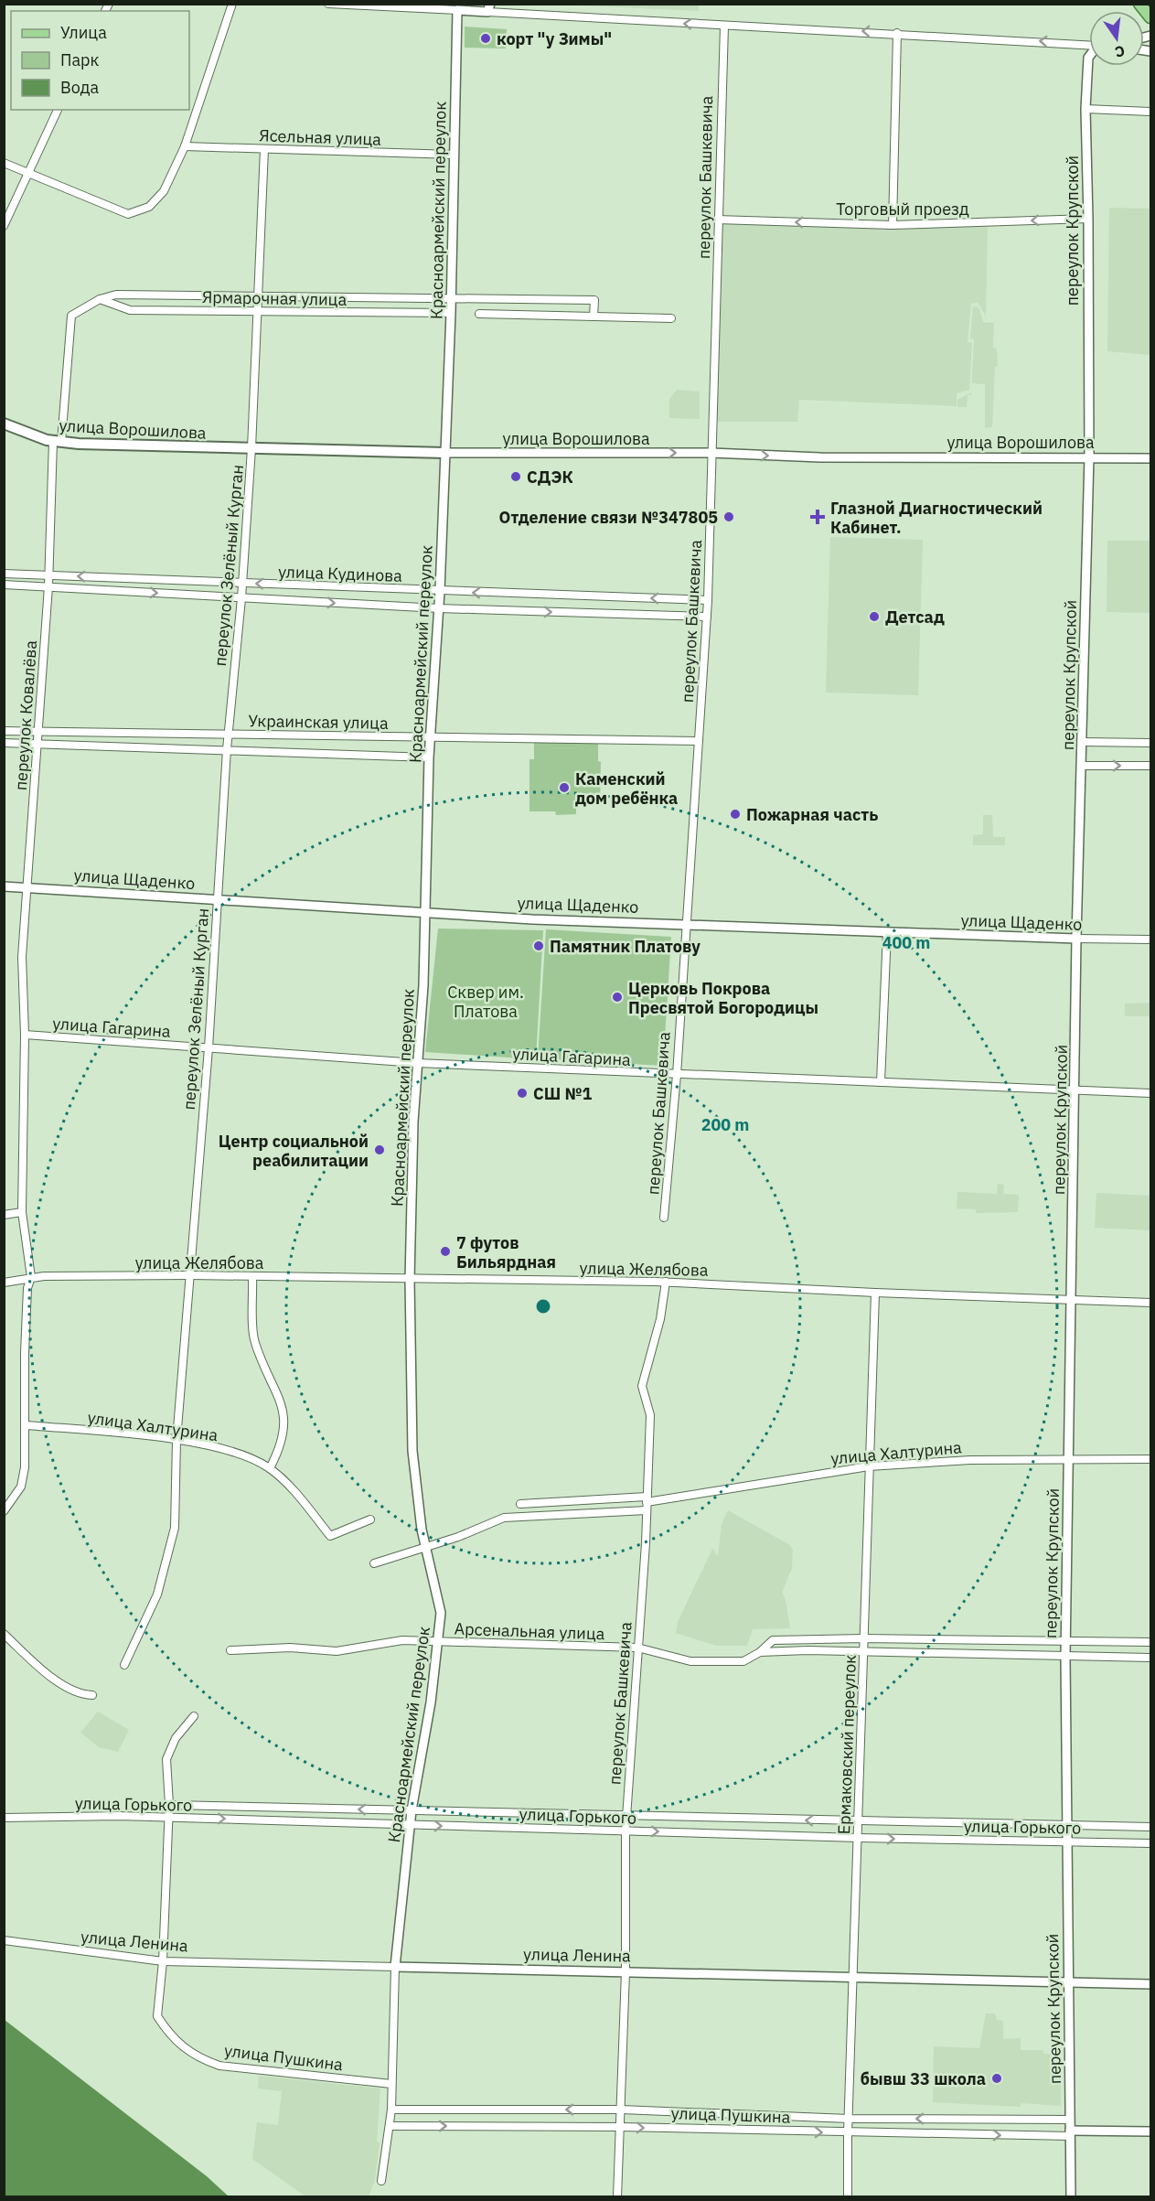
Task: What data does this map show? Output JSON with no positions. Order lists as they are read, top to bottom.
{
  "streets": {
    "main road": ["улица Ворошилова"],
    "street": [
      "Ясельная улица",
      "переулок Башкевича",
      "Торговый проезд",
      "Красноармейский переулок",
      "переулок Крупской",
      "Ярмарочная улица",
      "переулок Зелёный Курган",
      "улица Кудинова",
      "переулок Ковалёва",
      "Украинская улица",
      "улица Щаденко",
      "улица Гагарина",
      "улица Желябова",
      "улица Халтурина",
      "Арсенальная улица",
      "Ермаковский переулок",
      "улица Горького",
      "улица Ленина",
      "улица Пушкина"
    ]
  },
  "crossings": [
    ["Ясельная улица", "Красноармейский переулок"],
    ["Ясельная улица", "переулок Зелёный Курган"],
    ["переулок Башкевича", "Торговый проезд"],
    ["переулок Башкевича", "улица Ворошилова"],
    ["переулок Башкевича", "улица Кудинова"],
    ["переулок Башкевича", "Украинская улица"],
    ["переулок Башкевича", "улица Щаденко"],
    ["переулок Башкевича", "улица Гагарина"],
    ["переулок Башкевича", "улица Желябова"],
    ["переулок Башкевича", "улица Халтурина"],
    ["переулок Башкевича", "Арсенальная улица"],
    ["переулок Башкевича", "улица Горького"],
    ["переулок Башкевича", "улица Ленина"],
    ["переулок Башкевича", "улица Пушкина"],
    ["Торговый проезд", "переулок Крупской"],
    ["Красноармейский переулок", "Ярмарочная улица"],
    ["Красноармейский переулок", "улица Ворошилова"],
    ["Красноармейский переулок", "улица Кудинова"],
    ["Красноармейский переулок", "Украинская улица"],
    ["Красноармейский переулок", "улица Щаденко"],
    ["Красноармейский переулок", "улица Гагарина"],
    ["Красноармейский переулок", "улица Желябова"],
    ["Красноармейский переулок", "улица Халтурина"],
    ["Красноармейский переулок", "Арсенальная улица"],
    ["Красноармейский переулок", "улица Горького"],
    ["Красноармейский переулок", "улица Ленина"],
    ["Красноармейский переулок", "улица Пушкина"],
    ["переулок Крупской", "улица Ворошилова"],
    ["переулок Крупской", "улица Щаденко"],
    ["переулок Крупской", "улица Гагарина"],
    ["переулок Крупской", "улица Желябова"],
    ["переулок Крупской", "улица Халтурина"],
    ["переулок Крупской", "Арсенальная улица"],
    ["переулок Крупской", "улица Горького"],
    ["переулок Крупской", "улица Ленина"],
    ["переулок Крупской", "улица Пушкина"],
    ["Ярмарочная улица", "переулок Зелёный Курган"],
    ["Ярмарочная улица", "переулок Ковалёва"],
    ["улица Ворошилова", "переулок Зелёный Курган"],
    ["улица Ворошилова", "переулок Ковалёва"],
    ["переулок Зелёный Курган", "улица Кудинова"],
    ["переулок Зелёный Курган", "Украинская улица"],
    ["переулок Зелёный Курган", "улица Щаденко"],
    ["переулок Зелёный Курган", "улица Гагарина"],
    ["переулок Зелёный Курган", "улица Желябова"],
    ["переулок Зелёный Курган", "улица Халтурина"],
    ["улица Кудинова", "переулок Ковалёва"],
    ["переулок Ковалёва", "Украинская улица"],
    ["переулок Ковалёва", "улица Щаденко"],
    ["переулок Ковалёва", "улица Гагарина"],
    ["переулок Ковалёва", "улица Желябова"],
    ["переулок Ковалёва", "улица Халтурина"],
    ["улица Желябова", "Ермаковский переулок"],
    ["улица Халтурина", "Ермаковский переулок"],
    ["Арсенальная улица", "Ермаковский переулок"],
    ["Ермаковский переулок", "улица Горького"],
    ["Ермаковский переулок", "улица Ленина"],
    ["Ермаковский переулок", "улица Пушкина"],
    ["улица Ленина", "улица Пушкина"]
  ],
  "one_way": ["Торговый проезд", "улица Ворошилова"],
  "parks": ["Сквер им. Платова"],
  "places": {
    "other": [
      "корт \"у Зимы\"",
      "СДЭК",
      "Отделение связи №347805",
      "Детсад",
      "Каменский дом ребёнка",
      "Пожарная часть",
      "Памятник Платову",
      "Церковь Покрова Пресвятой Богородицы",
      "СШ №1",
      "Центр социальной реабилитации",
      "7 футов Бильярдная",
      "бывш 33 школа"
    ],
    "health": ["Глазной Диагностический Кабинет."]
  },
  "legend": ["Улица", "Парк", "Вода"],
  "north": "bottom",
  "rings": ["400 m", "200 m"]
}
